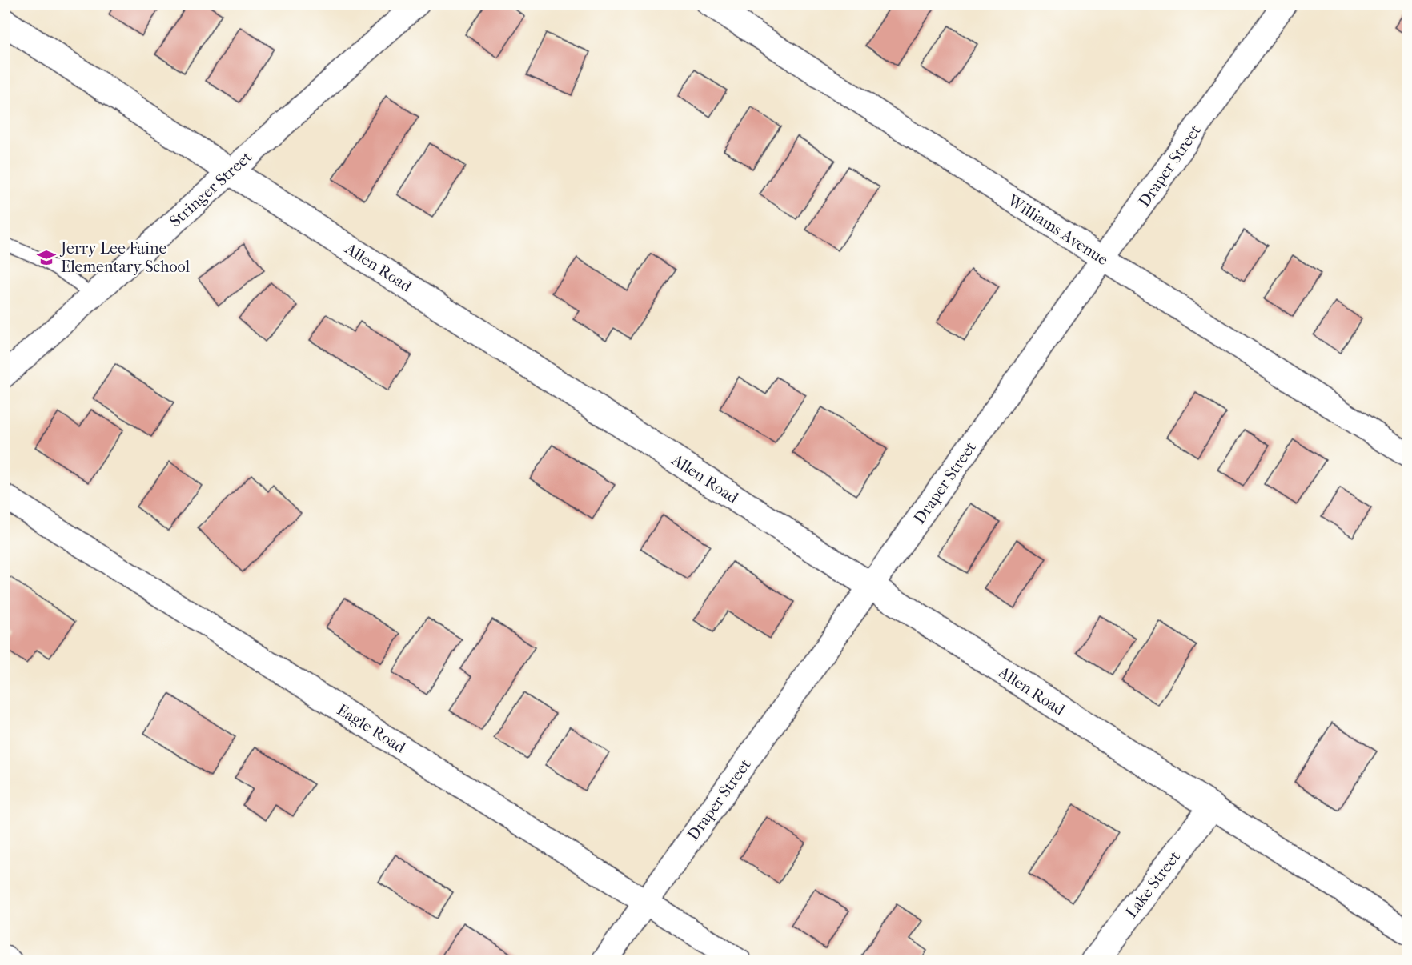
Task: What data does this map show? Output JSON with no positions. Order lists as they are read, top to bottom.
{
  "streets": {
    "street": [
      "Draper Street",
      "Stringer Street",
      "Williams Avenue",
      "Allen Road",
      "Eagle Road",
      "Lake Street"
    ]
  },
  "crossings": [
    ["Draper Street", "Williams Avenue"],
    ["Draper Street", "Allen Road"],
    ["Draper Street", "Eagle Road"],
    ["Stringer Street", "Allen Road"],
    ["Allen Road", "Lake Street"]
  ],
  "places": {
    "school or university": ["Jerry Lee Faine Elementary School"]
  }
}
